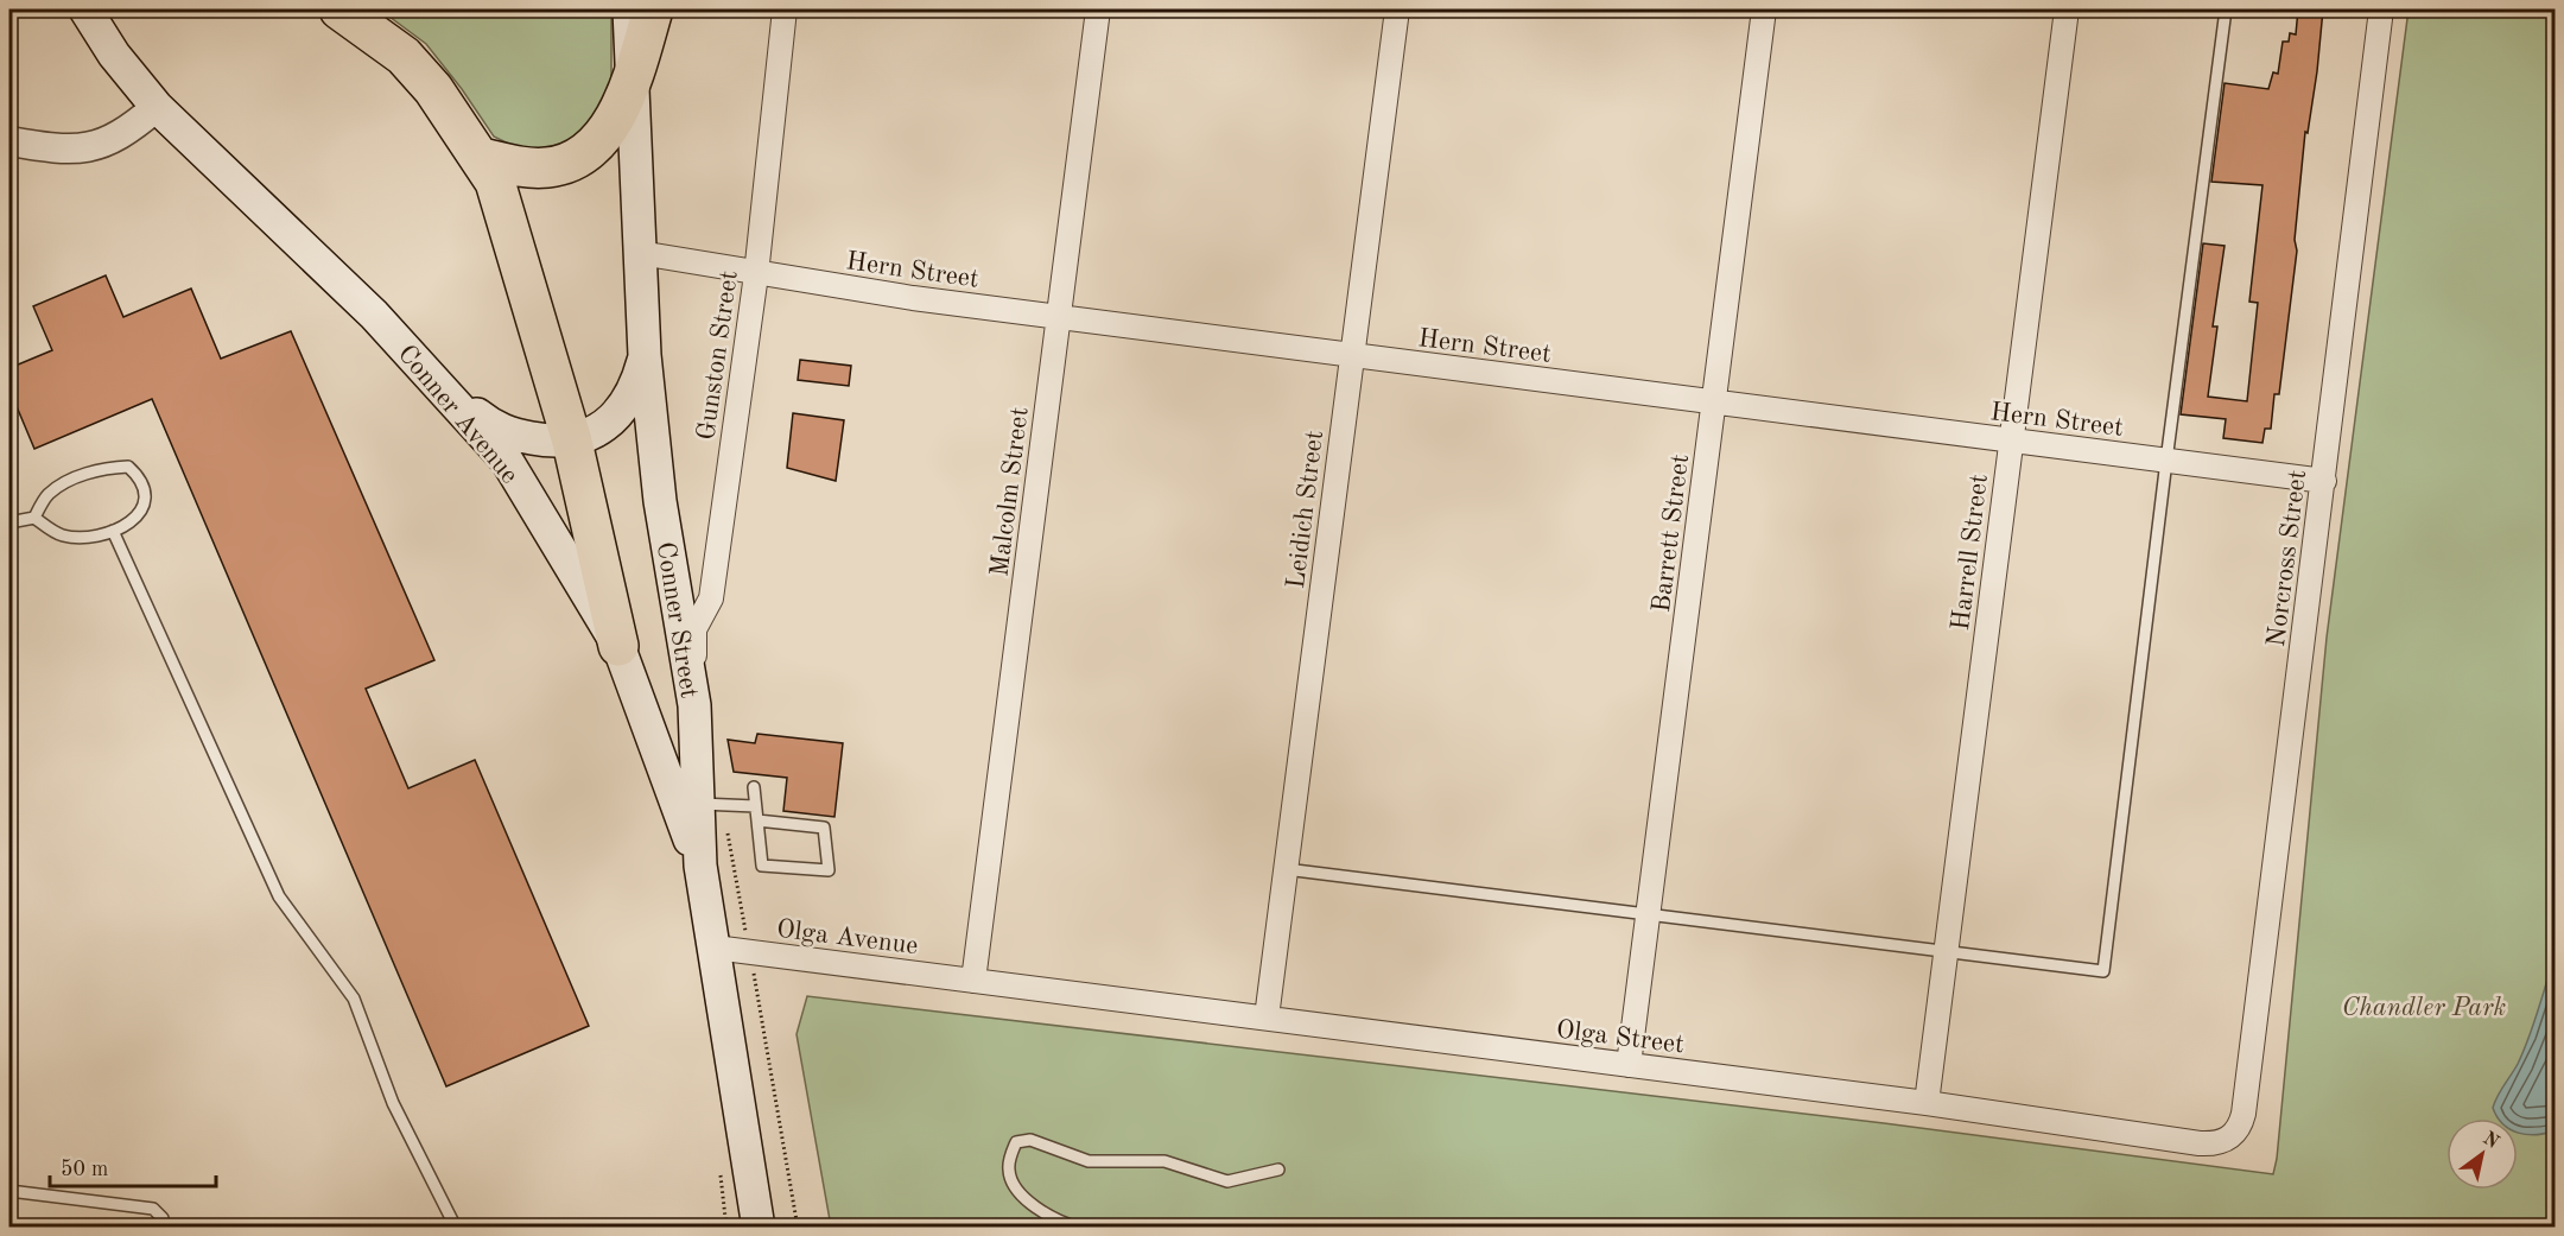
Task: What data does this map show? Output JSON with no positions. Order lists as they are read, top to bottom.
{
  "streets": {
    "main road": ["Conner Avenue", "Conner Street"],
    "street": [
      "Hern Street",
      "Gunston Street",
      "Malcolm Street",
      "Leidich Street",
      "Barrett Street",
      "Harrell Street",
      "Norcross Street",
      "Olga Avenue",
      "Olga Street"
    ]
  },
  "crossings": [
    ["Hern Street", "Gunston Street"],
    ["Hern Street", "Malcolm Street"],
    ["Hern Street", "Leidich Street"],
    ["Hern Street", "Barrett Street"],
    ["Hern Street", "Harrell Street"],
    ["Hern Street", "Norcross Street"],
    ["Hern Street", "Conner Street"],
    ["Gunston Street", "Conner Street"],
    ["Conner Avenue", "Conner Street"],
    ["Malcolm Street", "Olga Avenue"],
    ["Malcolm Street", "Olga Street"],
    ["Leidich Street", "Olga Street"],
    ["Barrett Street", "Olga Street"],
    ["Harrell Street", "Olga Street"],
    ["Norcross Street", "Olga Street"],
    ["Conner Street", "Olga Avenue"],
    ["Olga Avenue", "Olga Street"]
  ],
  "parks": ["Chandler Park"],
  "scale_bar": "50 m",
  "north": "top right"
}
